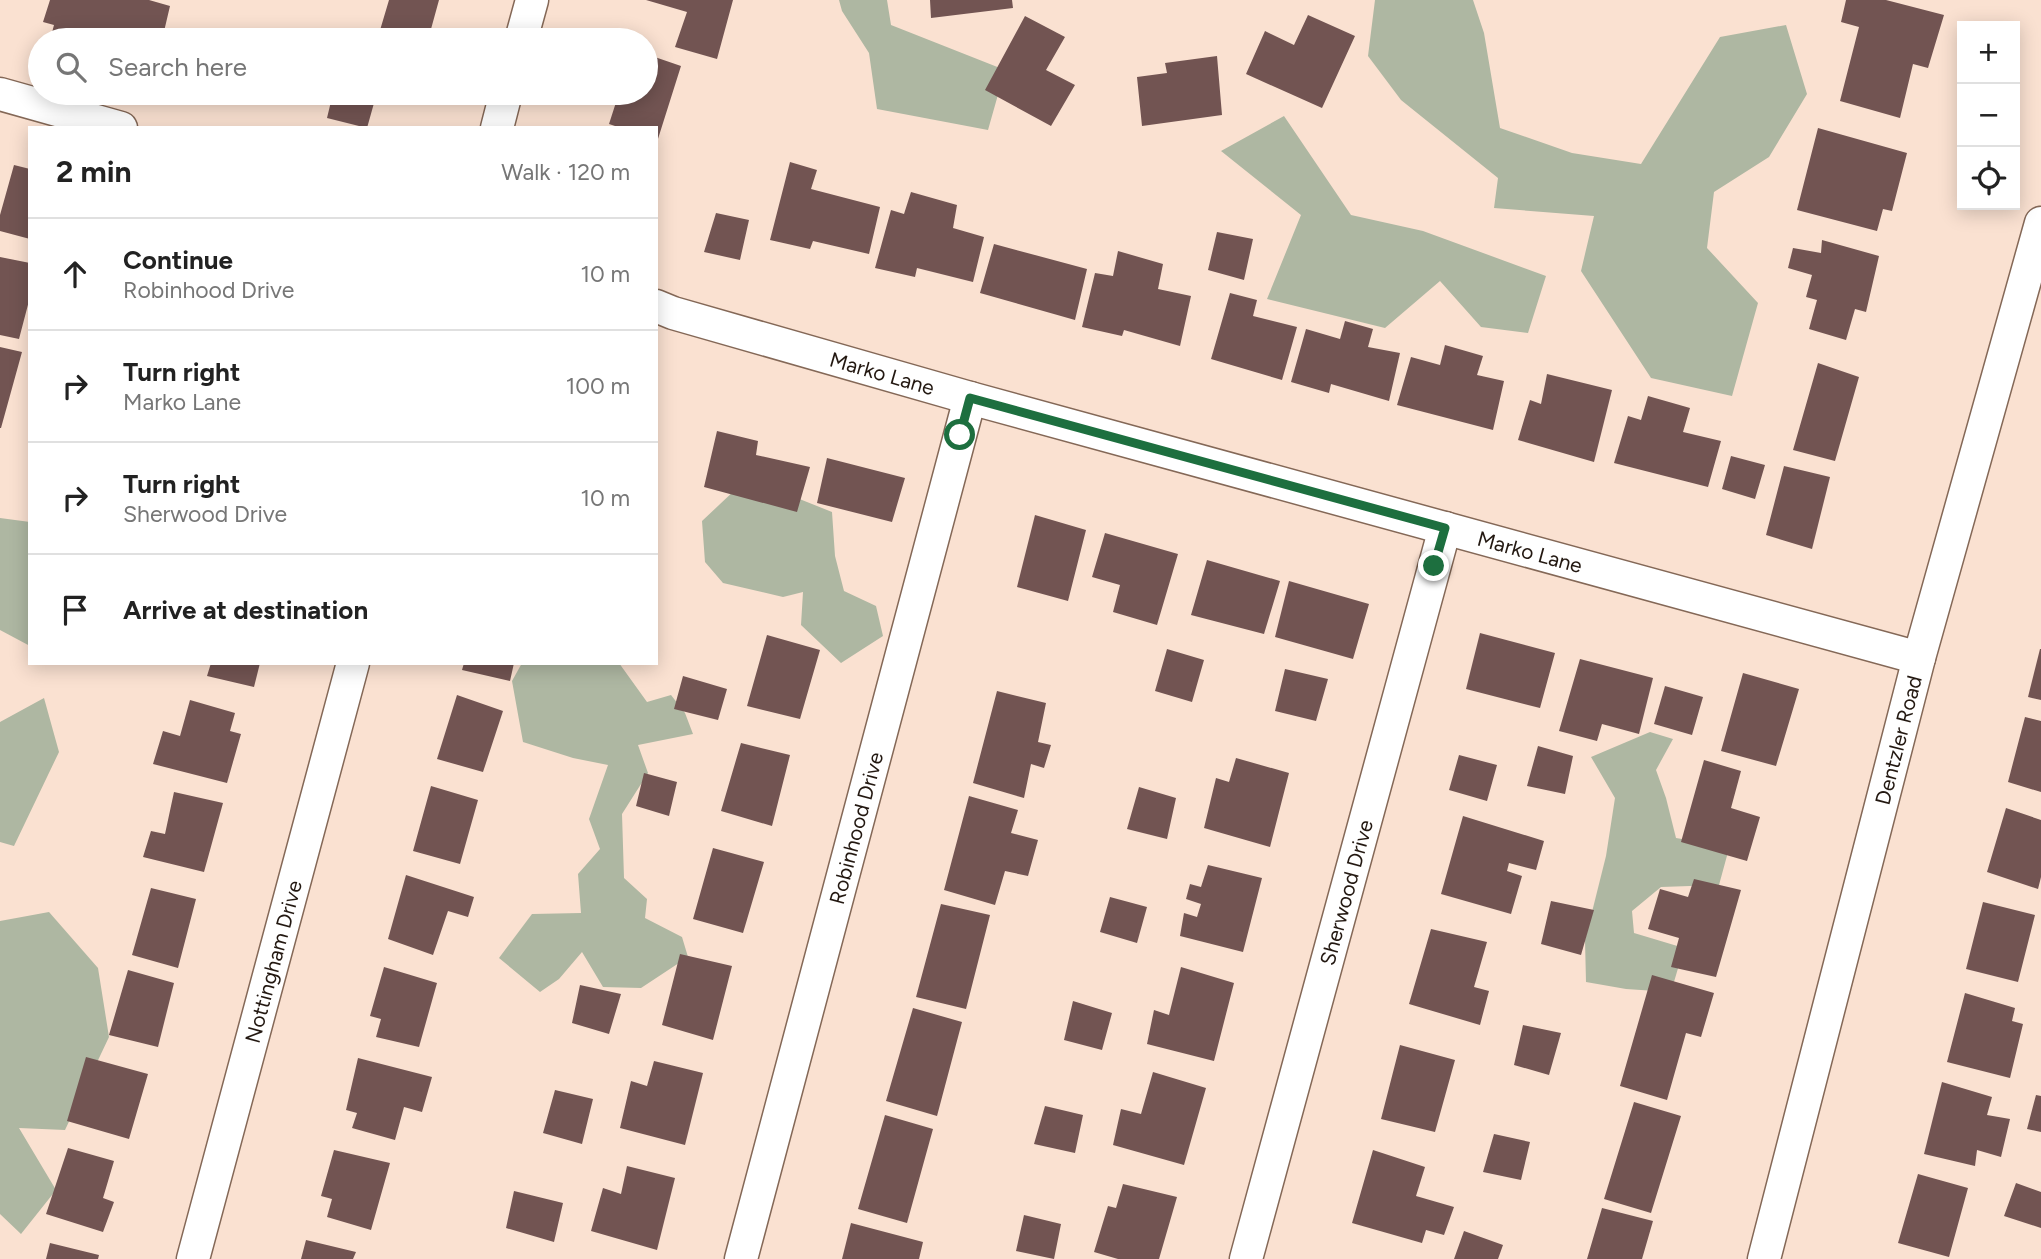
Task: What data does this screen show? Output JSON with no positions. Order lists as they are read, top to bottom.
{
  "streets": {
    "street": [
      "Marko Lane",
      "Dentzler Road",
      "Robinhood Drive",
      "Sherwood Drive",
      "Nottingham Drive"
    ]
  },
  "crossings": [
    ["Marko Lane", "Dentzler Road"],
    ["Marko Lane", "Robinhood Drive"],
    ["Marko Lane", "Sherwood Drive"]
  ],
  "page": {
    "map_buttons": ["+", "−"],
    "search": "Search here",
    "heading": ["2 min", "Walk · 120 m"],
    "list": [
      ["Continue", "Robinhood Drive", "10 m"],
      ["Turn right", "Marko Lane", "100 m"],
      ["Turn right", "Sherwood Drive", "10 m"],
      "Arrive at destination"
    ]
  }
}
